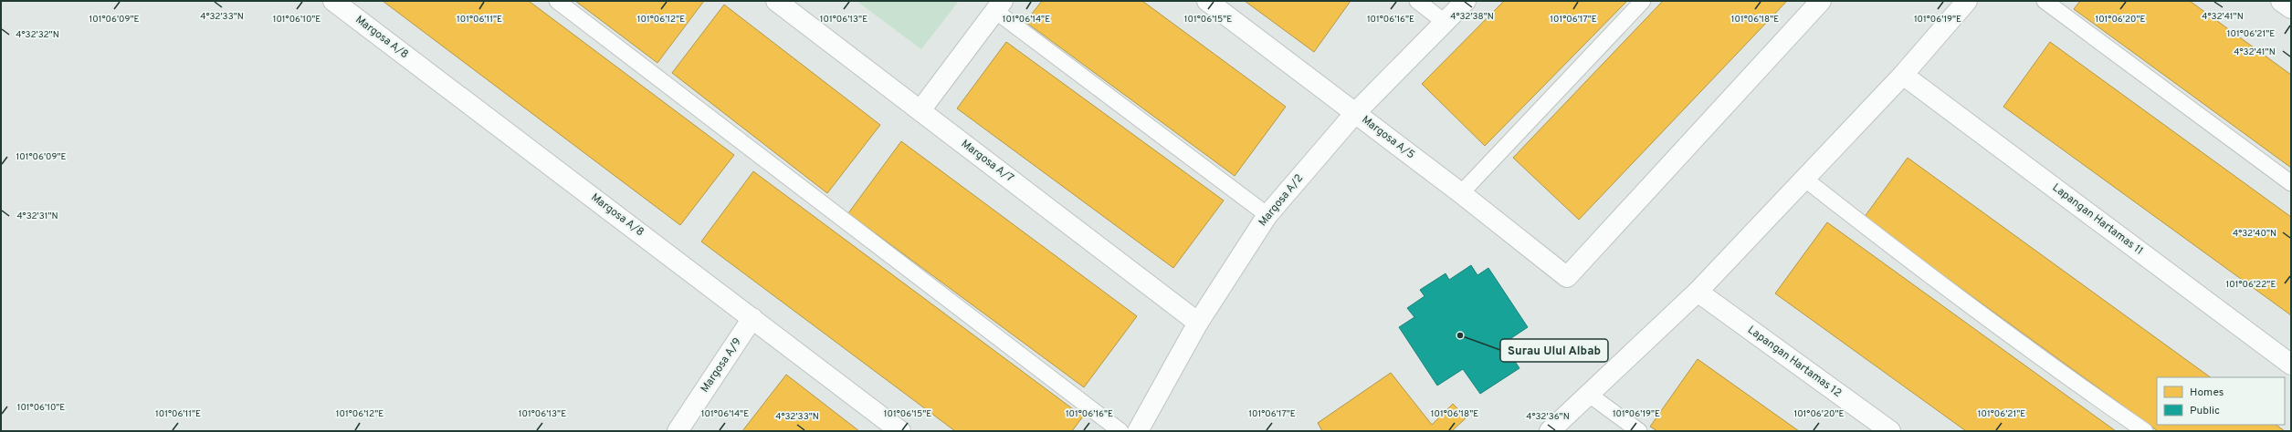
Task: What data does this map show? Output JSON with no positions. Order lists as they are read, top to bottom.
{
  "streets": {
    "street": [
      "Margosa A/8",
      "Margosa A/5",
      "Margosa A/7",
      "Margosa A/2",
      "Lapangan Hartamas 11",
      "Lapangan Hartamas 12",
      "Margosa A/9"
    ]
  },
  "crossings": [
    ["Margosa A/8", "Margosa A/9"],
    ["Margosa A/5", "Margosa A/2"],
    ["Margosa A/7", "Margosa A/2"]
  ],
  "places": ["Surau Ulul Albab"],
  "legend": ["Homes", "Public"],
  "coordinates": [
    "4°32'41\"N",
    "4°32'38\"N",
    "4°32'33\"N",
    "101°06'09\"E",
    "101°06'10\"E",
    "101°06'11\"E",
    "101°06'12\"E",
    "101°06'13\"E",
    "101°06'14\"E",
    "101°06'15\"E",
    "101°06'16\"E",
    "101°06'17\"E",
    "101°06'18\"E",
    "101°06'19\"E",
    "101°06'20\"E",
    "101°06'21\"E",
    "4°32'32\"N",
    "4°32'31\"N",
    "4°32'40\"N",
    "101°06'22\"E",
    "4°32'36\"N"
  ]
}
